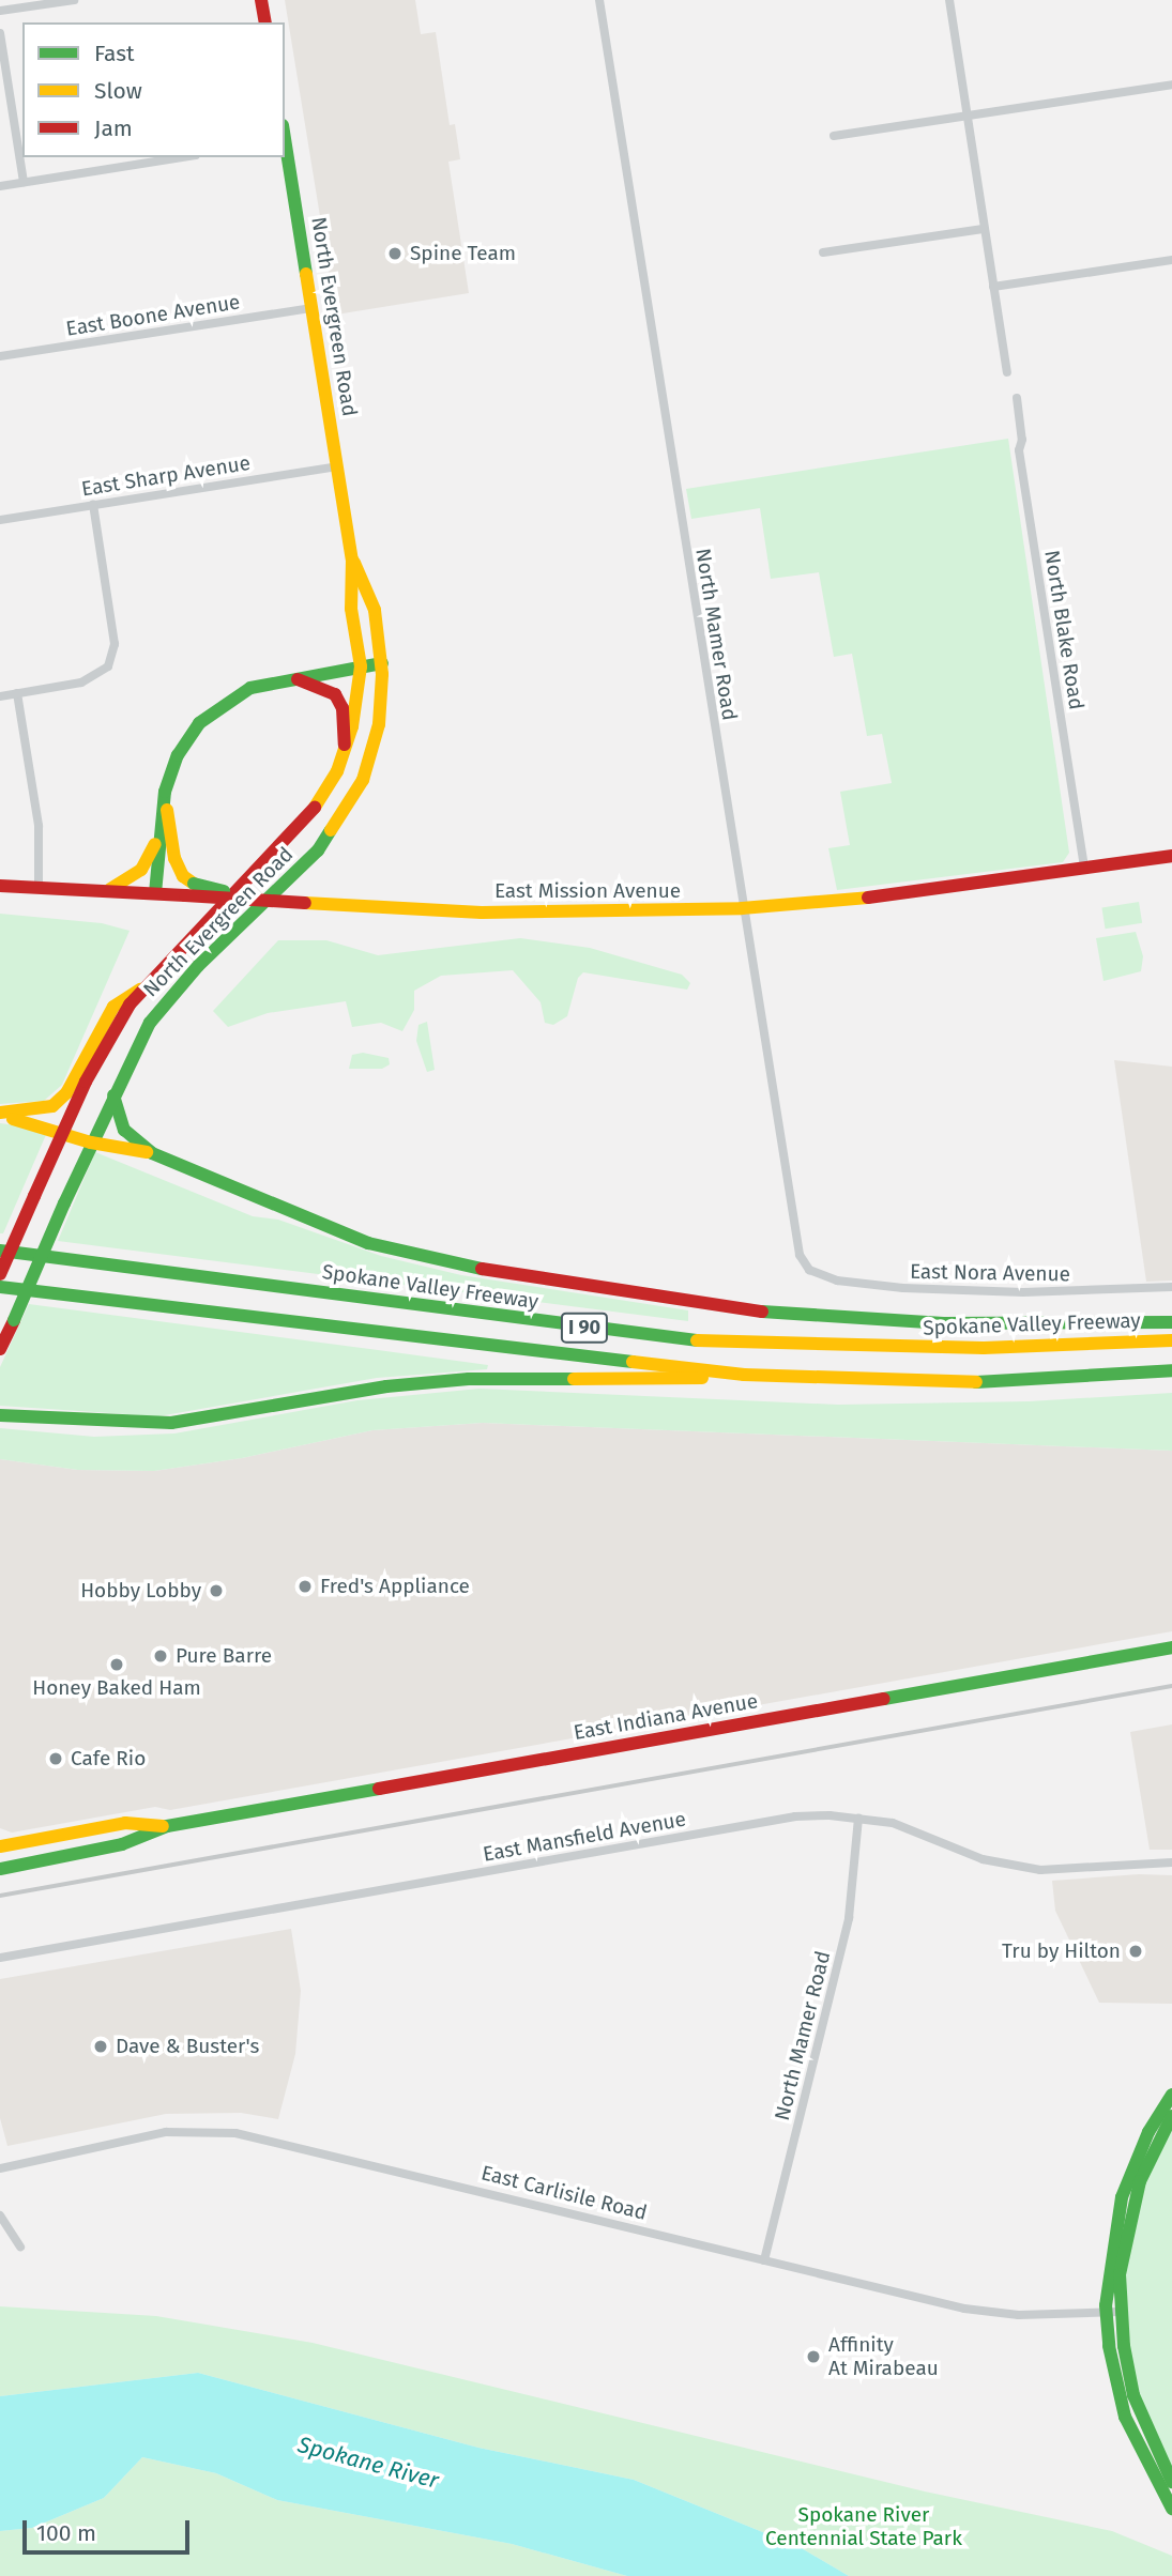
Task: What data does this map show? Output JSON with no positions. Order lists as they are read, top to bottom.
{
  "streets": {
    "main road": [
      "North Evergreen Road",
      "East Mission Avenue",
      "Spokane Valley Freeway",
      "I 90",
      "East Indiana Avenue"
    ],
    "street": [
      "East Boone Avenue",
      "East Sharp Avenue",
      "North Blake Road",
      "North Mamer Road",
      "East Nora Avenue",
      "East Mansfield Avenue",
      "East Carlisile Road"
    ]
  },
  "crossings": [
    ["East Boone Avenue", "North Evergreen Road"],
    ["North Evergreen Road", "East Sharp Avenue"],
    ["North Blake Road", "East Mission Avenue"],
    ["North Mamer Road", "East Mission Avenue"],
    ["North Mamer Road", "East Nora Avenue"],
    ["North Mamer Road", "East Mansfield Avenue"],
    ["North Mamer Road", "East Carlisile Road"]
  ],
  "water": ["Spokane River"],
  "parks": ["Spokane River Centennial State Park"],
  "places": [
    "Spine Team",
    "Fred's Appliance",
    "Hobby Lobby",
    "Pure Barre",
    "Honey Baked Ham",
    "Cafe Rio",
    "Tru by Hilton",
    "Dave & Buster's",
    "Affinity At Mirabeau"
  ],
  "legend": ["Fast", "Slow", "Jam"],
  "scale_bar": "100 m"
}
